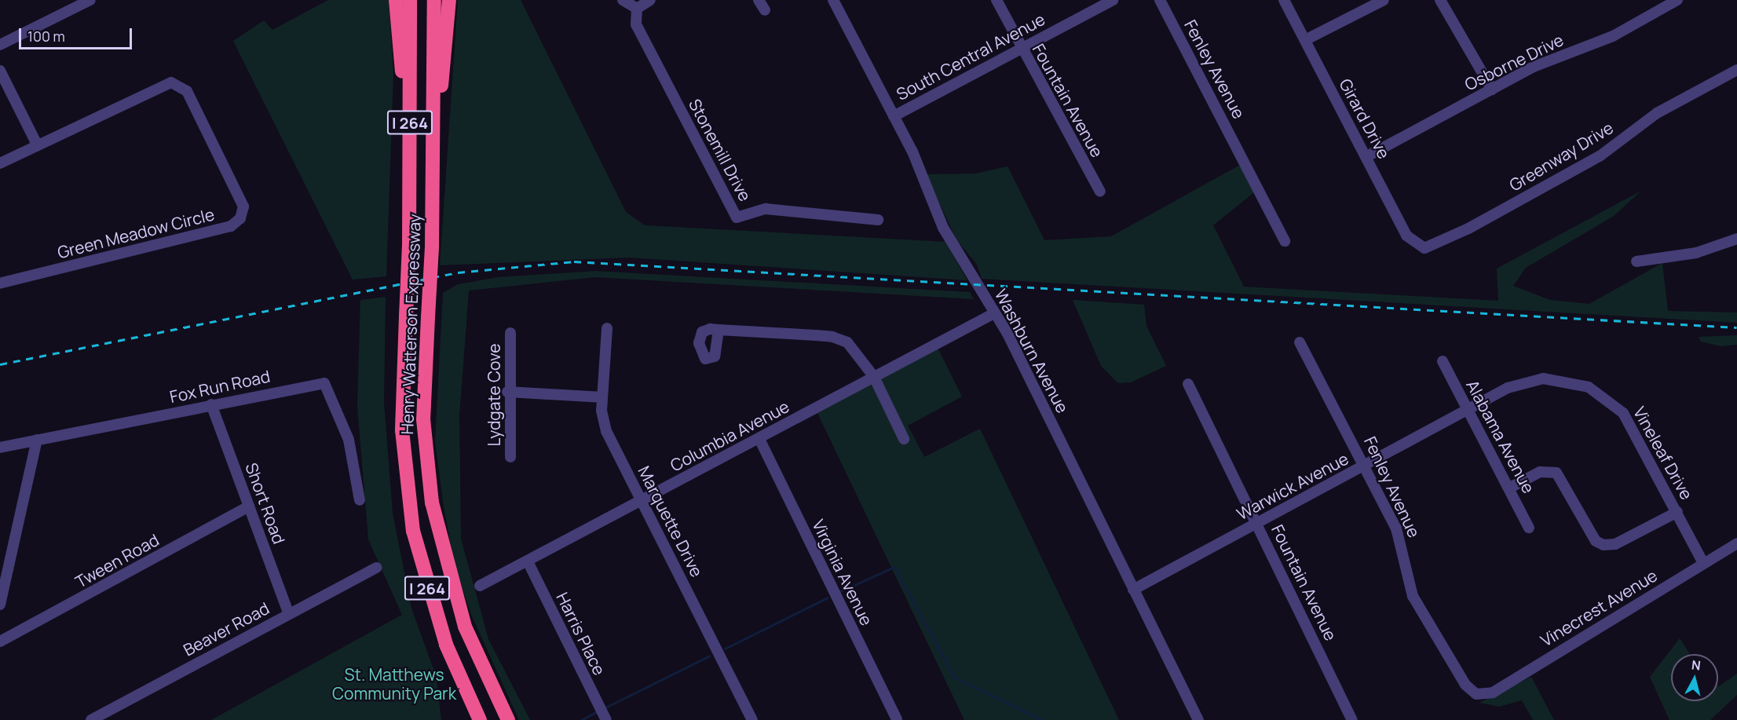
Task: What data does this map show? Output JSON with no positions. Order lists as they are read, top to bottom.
{
  "streets": {
    "highway": ["I 264", "Henry Watterson Expressway"],
    "street": [
      "South Central Avenue",
      "Osborne Drive",
      "Fenley Avenue",
      "Fountain Avenue",
      "Girard Drive",
      "Stonemill Drive",
      "Greenway Drive",
      "Green Meadow Circle",
      "Washburn Avenue",
      "Fox Run Road",
      "Lydgate Cove",
      "Columbia Avenue",
      "Alabama Avenue",
      "Vineleaf Drive",
      "Warwick Avenue",
      "Short Road",
      "Marquette Drive",
      "Tween Road",
      "Virginia Avenue",
      "Vinecrest Avenue",
      "Beaver Road",
      "Harris Place"
    ]
  },
  "crossings": [
    ["South Central Avenue", "Fountain Avenue"],
    ["South Central Avenue", "Washburn Avenue"],
    ["Osborne Drive", "Girard Drive"],
    ["Fenley Avenue", "Warwick Avenue"],
    ["Fenley Avenue", "Vinecrest Avenue"],
    ["Fountain Avenue", "Warwick Avenue"],
    ["Girard Drive", "Greenway Drive"],
    ["Washburn Avenue", "Columbia Avenue"],
    ["Washburn Avenue", "Warwick Avenue"],
    ["Fox Run Road", "Short Road"],
    ["Columbia Avenue", "Marquette Drive"],
    ["Columbia Avenue", "Virginia Avenue"],
    ["Columbia Avenue", "Harris Place"],
    ["Alabama Avenue", "Vineleaf Drive"],
    ["Alabama Avenue", "Warwick Avenue"],
    ["Vineleaf Drive", "Warwick Avenue"],
    ["Vineleaf Drive", "Vinecrest Avenue"],
    ["Short Road", "Tween Road"],
    ["Short Road", "Beaver Road"]
  ],
  "parks": ["St. Matthews Community Park"],
  "scale_bar": "100 m",
  "north": "top"
}
